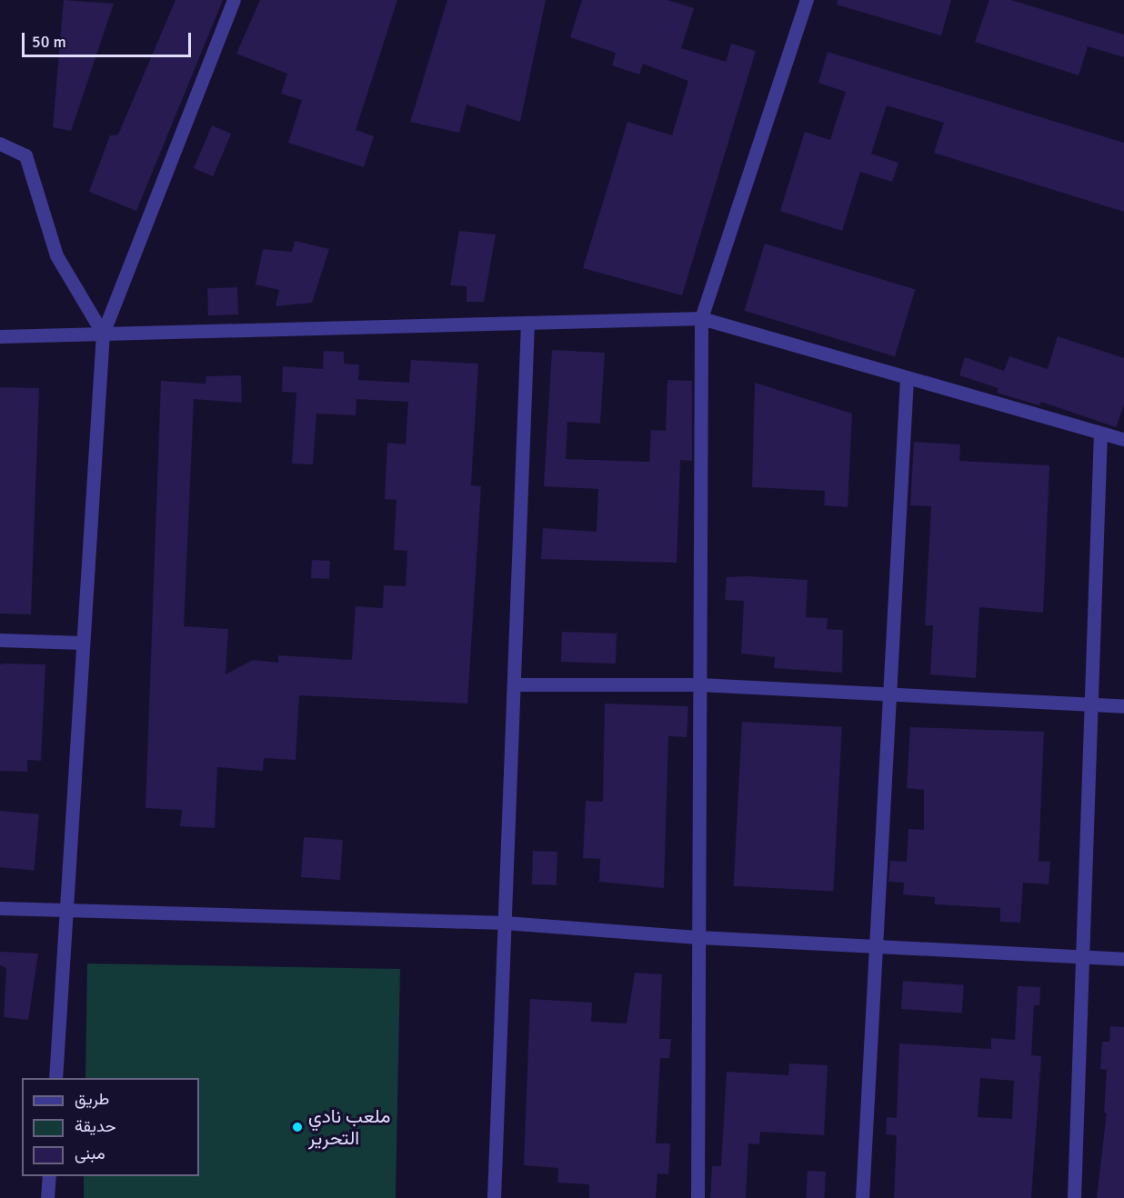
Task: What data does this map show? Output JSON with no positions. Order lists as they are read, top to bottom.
{
  "places": ["ملعب نادي التحرير"],
  "legend": ["طريق", "حديقة", "مبنى"],
  "scale_bar": "50 m"
}
